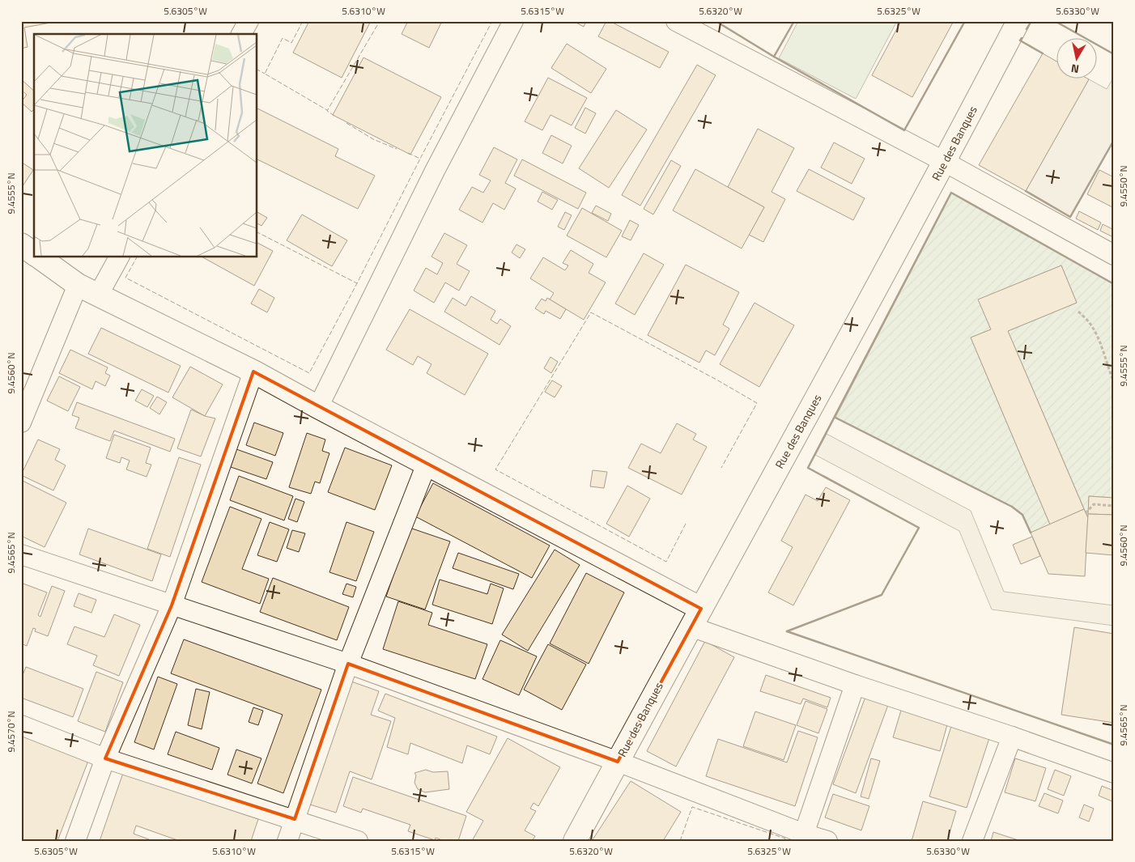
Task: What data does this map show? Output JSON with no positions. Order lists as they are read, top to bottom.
{
  "streets": {
    "main road": ["Rue des Banques"]
  },
  "north": "bottom",
  "coordinates": [
    "5.6305°W",
    "5.6310°W",
    "5.6315°W",
    "5.6320°W",
    "5.6325°W",
    "5.6330°W",
    "9.4550°N",
    "9.4555°N",
    "9.4560°N",
    "9.4565°N",
    "9.4570°N"
  ]
}
